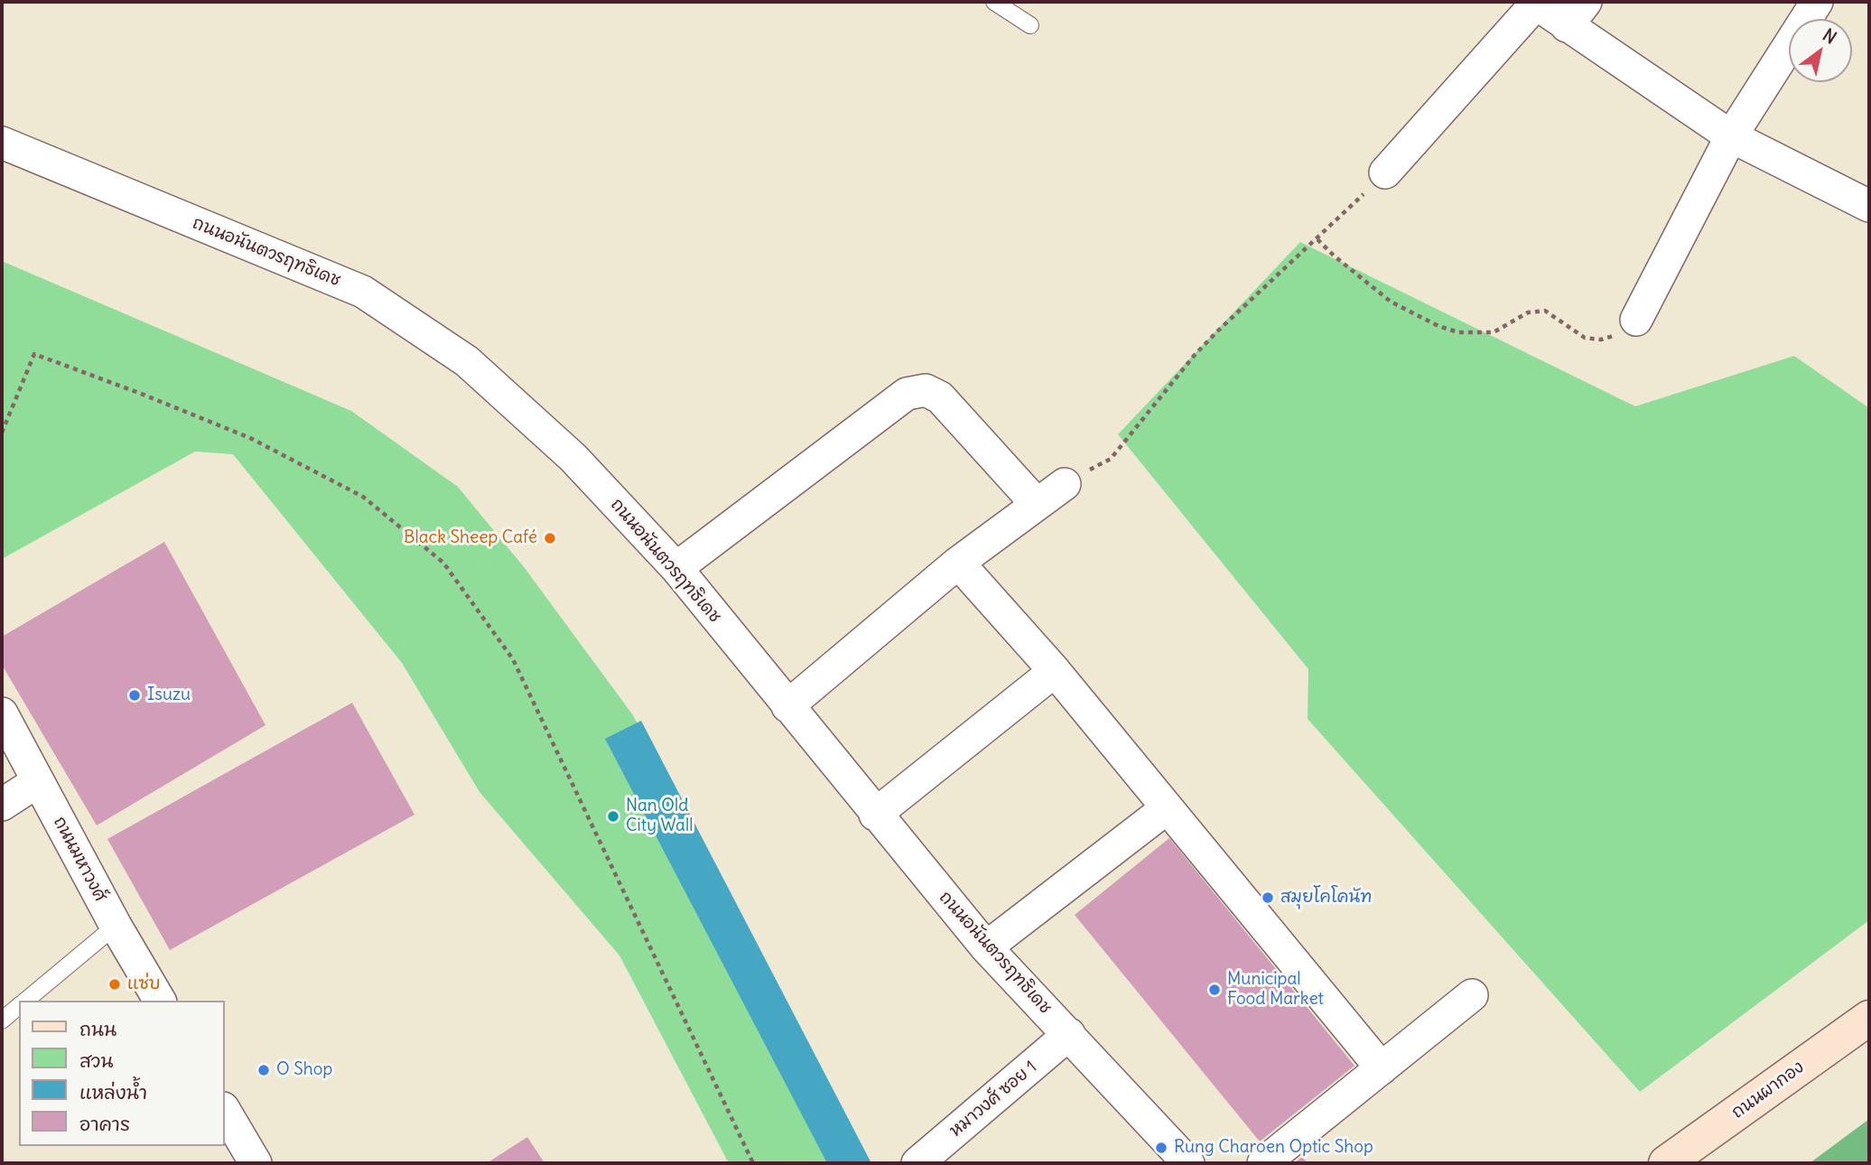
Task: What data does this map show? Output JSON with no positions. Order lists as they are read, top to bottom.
{
  "streets": {
    "main road": ["ถนนผากอง"],
    "street": ["ถนนอนันตวรฤทธิเดช", "ถนนมหาวงศ์", "หมาวงศ์ ซอย 1"]
  },
  "crossings": [
    ["ถนนอนันตวรฤทธิเดช", "หมาวงศ์ ซอย 1"]
  ],
  "places": [
    "Black Sheep Café",
    "Isuzu",
    "Nan Old City Wall",
    "สมุยโคโคนัท",
    "แซ่บ",
    "Municipal Food Market",
    "O Shop",
    "Rung Charoen Optic Shop"
  ],
  "legend": [
    "ถนน",
    "สวน",
    "แหล่งน้ำ",
    "อาคาร"
  ],
  "north": "top right"
}
